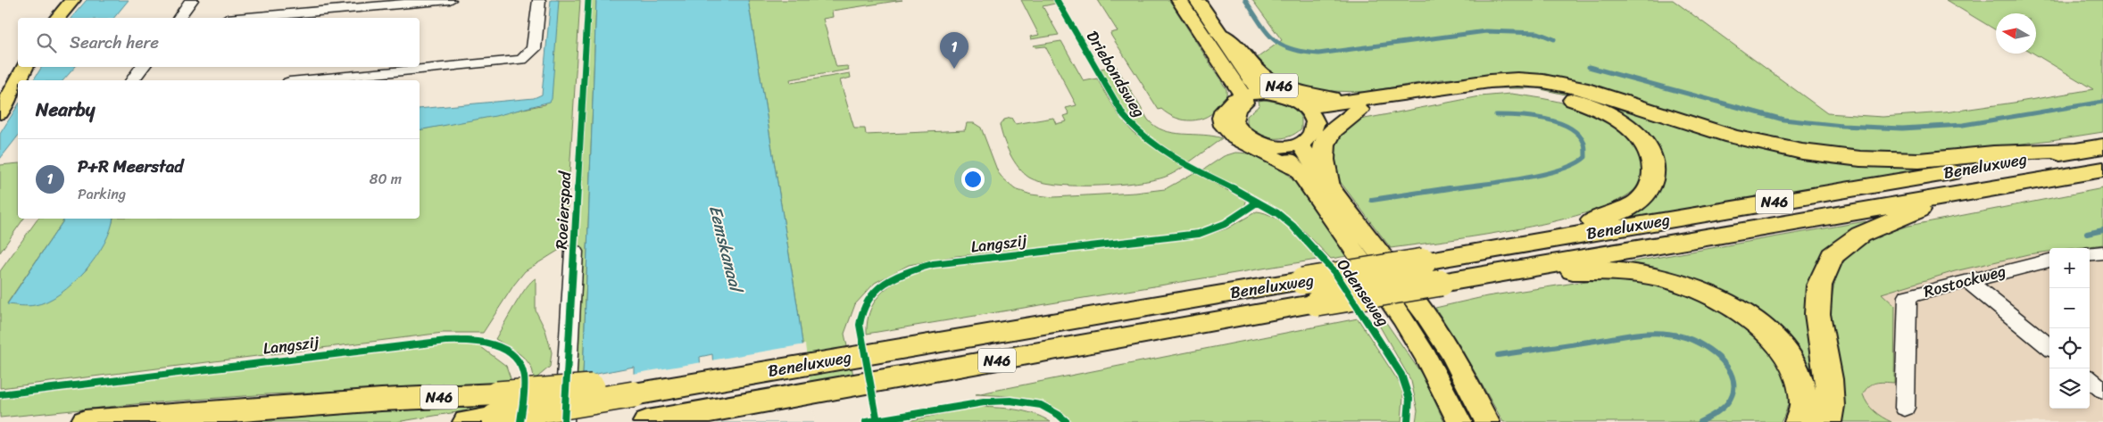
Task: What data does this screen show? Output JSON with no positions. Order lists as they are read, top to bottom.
{
  "streets": {
    "highway": ["N46", "Beneluxweg"],
    "main road": ["Odenseweg"],
    "street": ["Roeierspad", "Rostockweg"],
    "cycle path": ["Driebondsweg", "Langszij"]
  },
  "crossings": [
    ["N46", "Beneluxweg"],
    ["N46", "Odenseweg"]
  ],
  "water": ["Eemskanaal"],
  "north": "left",
  "page": {
    "search": "Search here",
    "pins": "1",
    "heading": "Nearby",
    "list": [
      {
        "mark": "1",
        "name": "P+R Meerstad",
        "note": "Parking",
        "value": "80 m"
      }
    ],
    "map_buttons": ["+", "−"]
  }
}
